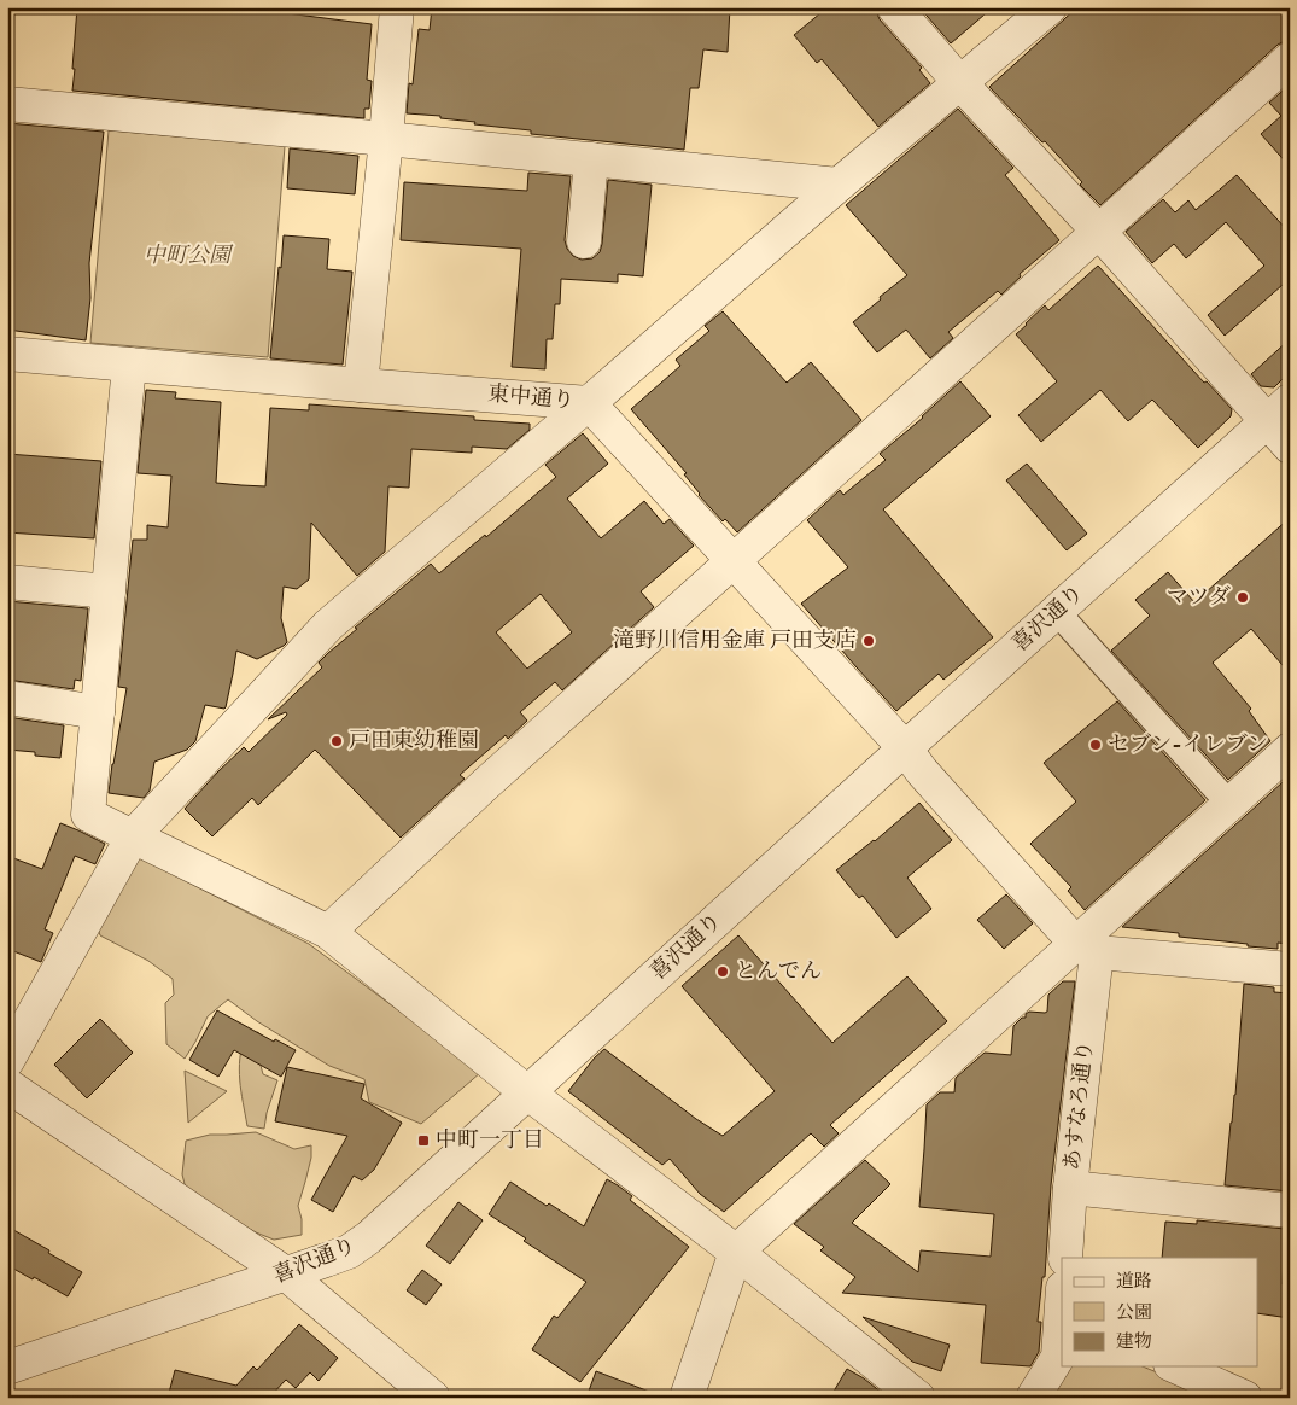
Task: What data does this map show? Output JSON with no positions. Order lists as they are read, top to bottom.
{
  "streets": {
    "street": ["東中通り", "喜沢通り", "あすなろ通り"]
  },
  "crossings": [
    ["東中通り", "喜沢通り"],
    ["東中通り", "あすなろ通り"]
  ],
  "parks": ["中町公園"],
  "places": {
    "other": [
      "マツダ",
      "滝野川信用金庫 戸田支店",
      "戸田東幼稚園",
      "セブン-イレブン",
      "とんでん"
    ],
    "transit": ["中町一丁目"]
  },
  "legend": ["道路", "公園", "建物"]
}
